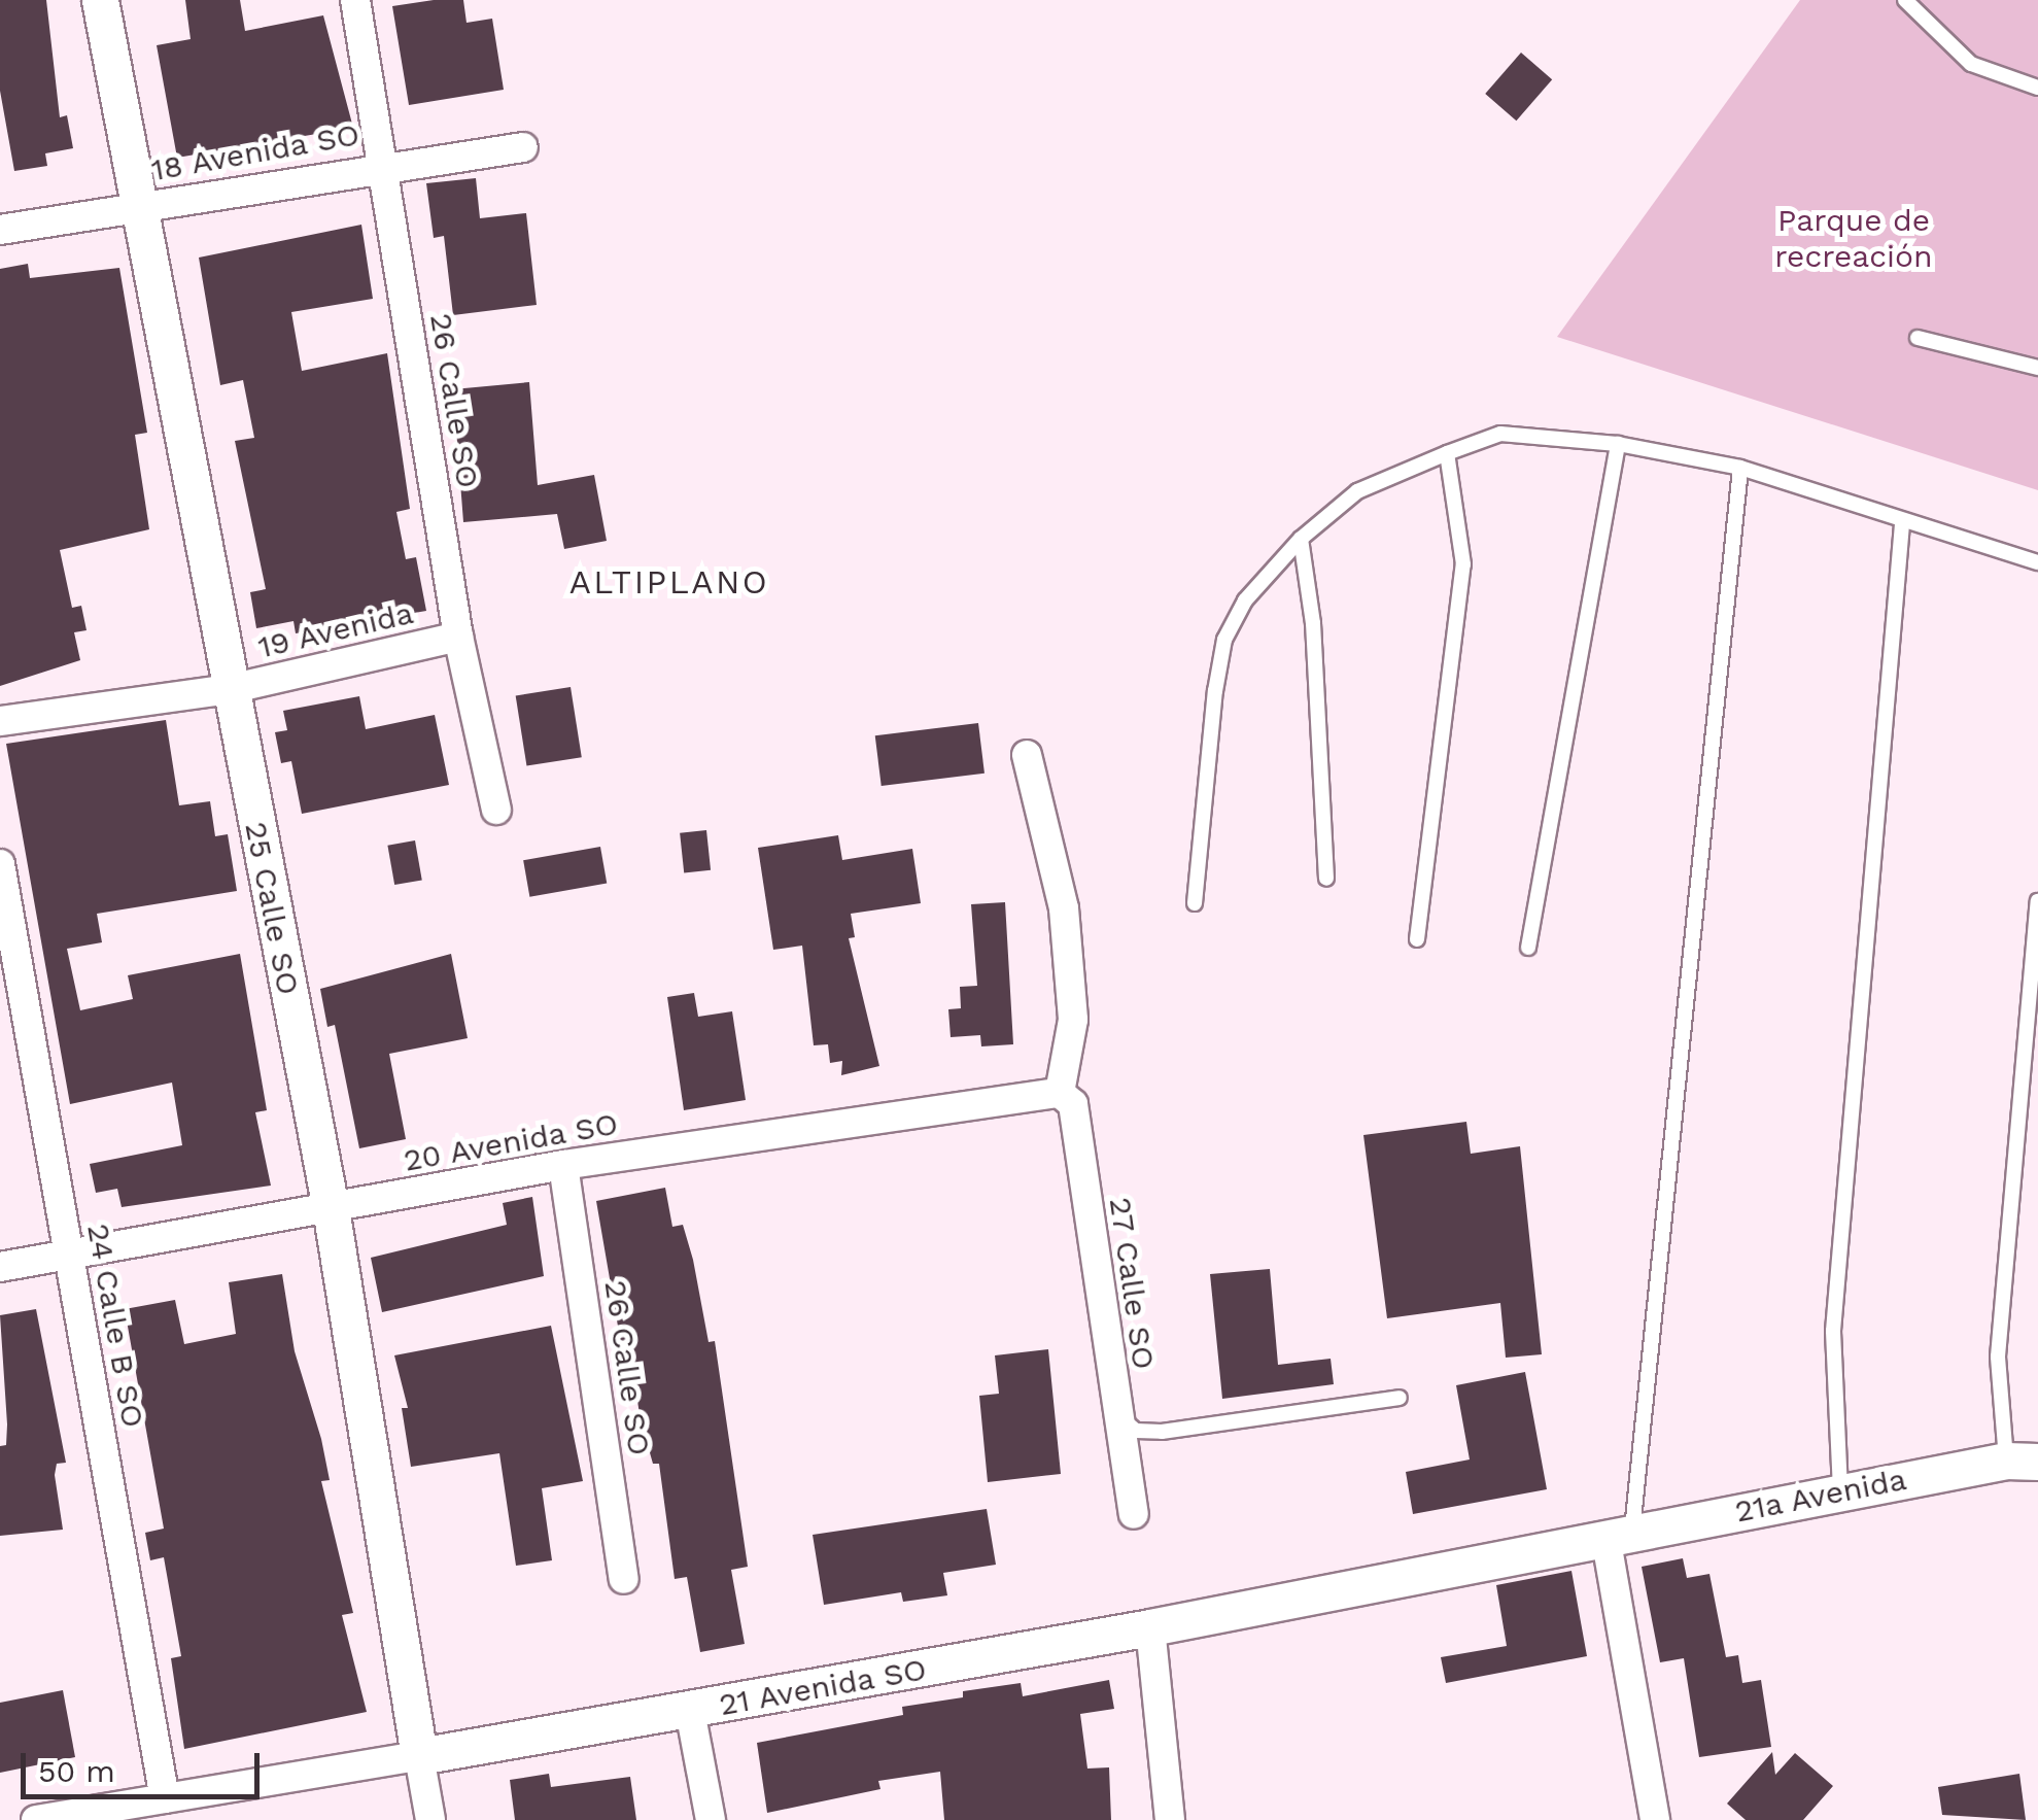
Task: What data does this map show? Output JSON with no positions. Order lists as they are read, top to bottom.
{
  "streets": {
    "street": [
      "18 Avenida SO",
      "26 Calle SO",
      "19 Avenida",
      "25 Calle SO",
      "20 Avenida SO",
      "27 Calle SO",
      "24 Calle B SO",
      "21a Avenida",
      "21 Avenida SO"
    ]
  },
  "crossings": [
    ["18 Avenida SO", "26 Calle SO"],
    ["18 Avenida SO", "25 Calle SO"],
    ["26 Calle SO", "19 Avenida"],
    ["26 Calle SO", "20 Avenida SO"],
    ["19 Avenida", "25 Calle SO"],
    ["25 Calle SO", "20 Avenida SO"],
    ["25 Calle SO", "21 Avenida SO"],
    ["20 Avenida SO", "27 Calle SO"],
    ["20 Avenida SO", "24 Calle B SO"],
    ["24 Calle B SO", "21 Avenida SO"],
    ["21a Avenida", "21 Avenida SO"]
  ],
  "districts": ["ALTIPLANO"],
  "parks": ["Parque de recreación"],
  "scale_bar": "50 m"
}
